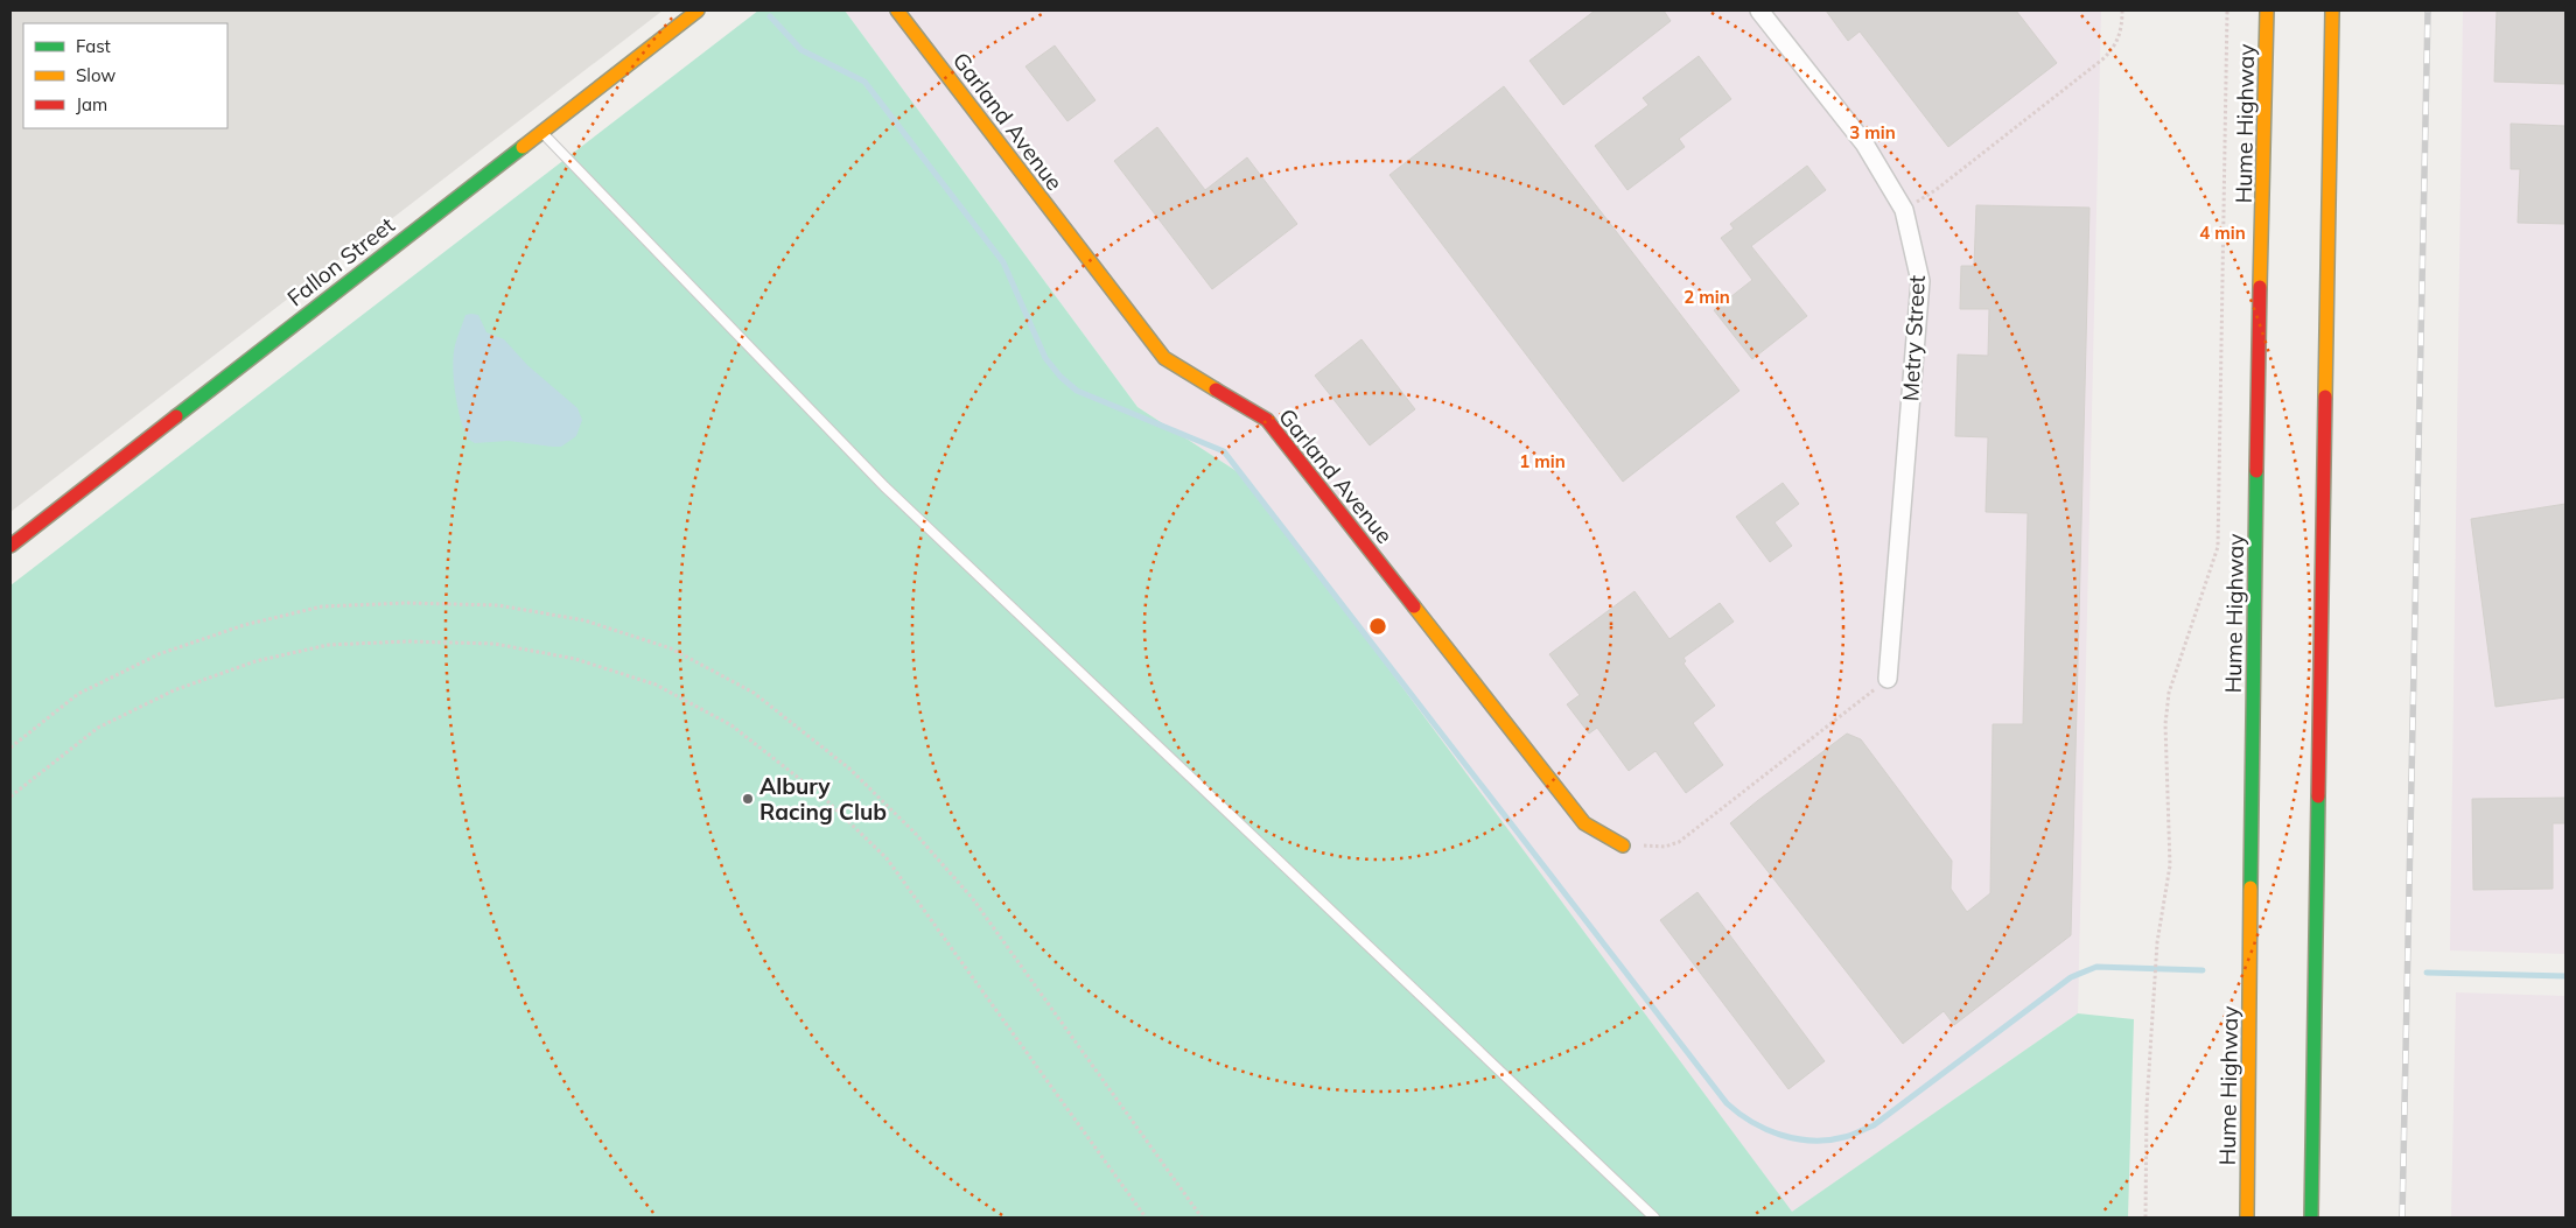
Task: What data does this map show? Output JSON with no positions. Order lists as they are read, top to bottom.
{
  "streets": {
    "main road": ["Garland Avenue", "Hume Highway", "Fallon Street"],
    "street": ["Metry Street"]
  },
  "places": ["Albury Racing Club"],
  "legend": ["Fast", "Slow", "Jam"],
  "rings": [
    "3 min",
    "4 min",
    "2 min",
    "1 min"
  ]
}
